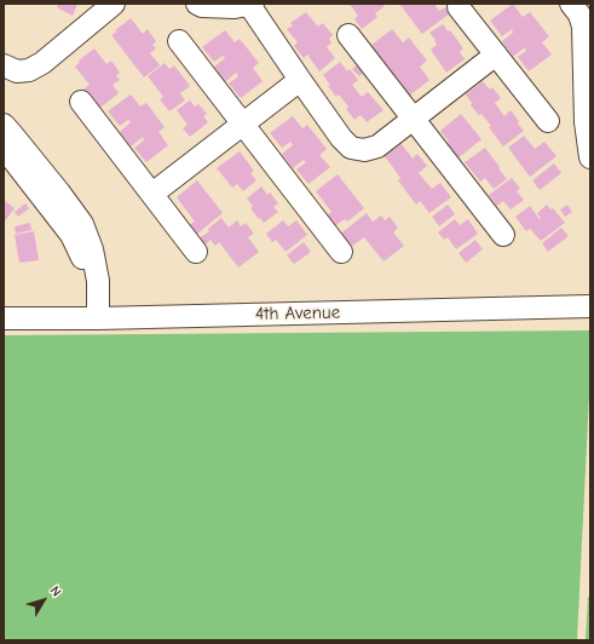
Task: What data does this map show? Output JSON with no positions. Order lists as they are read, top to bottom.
{
  "streets": {
    "street": ["4th Avenue"]
  },
  "north": "top right"
}
